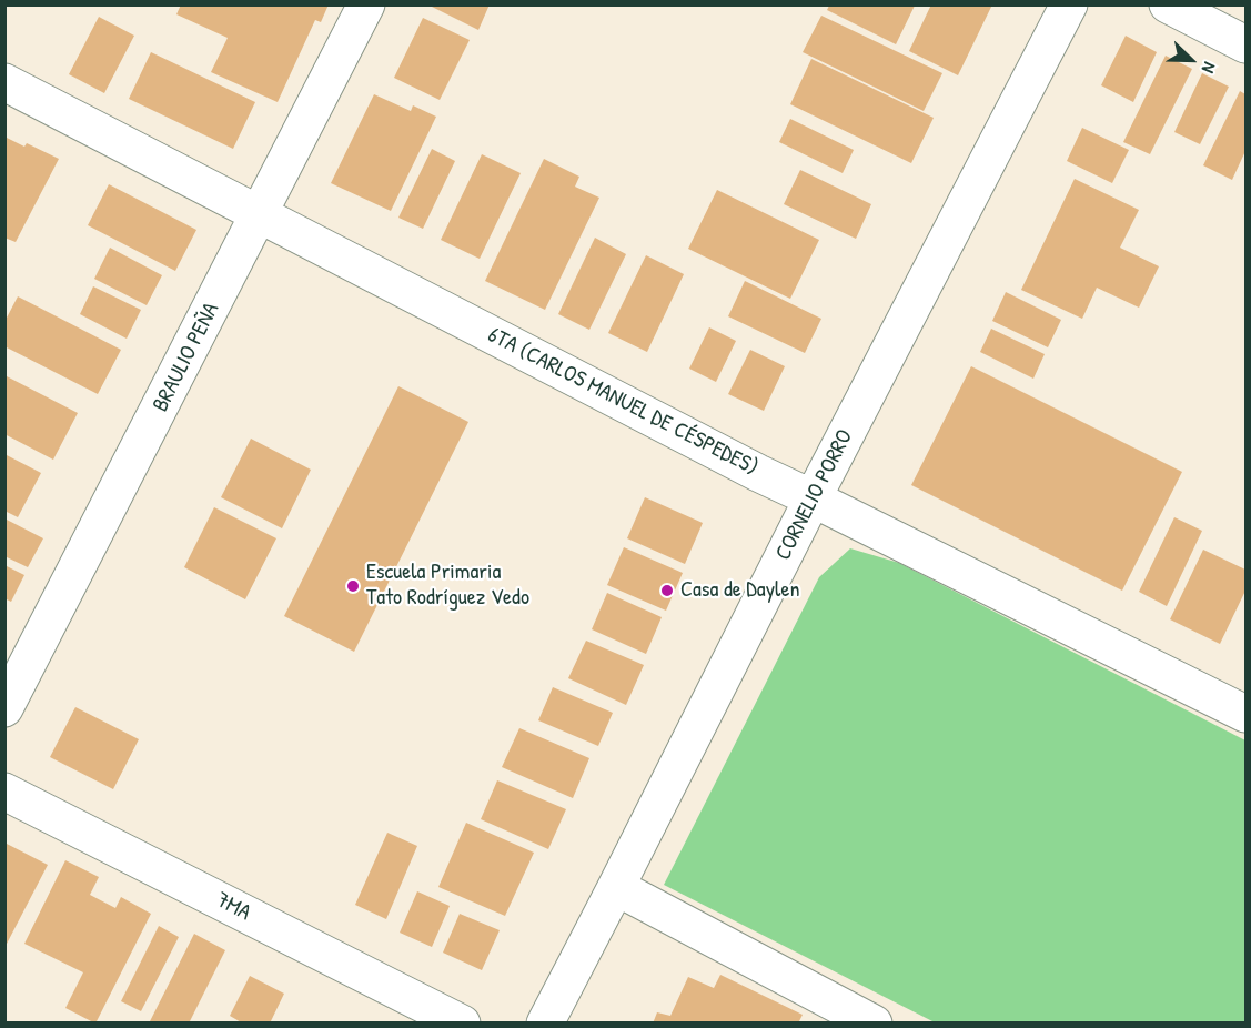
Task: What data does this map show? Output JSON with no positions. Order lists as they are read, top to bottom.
{
  "streets": {
    "street": [
      "BRAULIO PEÑA",
      "6TA (CARLOS MANUEL DE CÉSPEDES)",
      "CORNELIO PORRO",
      "7MA"
    ]
  },
  "crossings": [
    ["BRAULIO PEÑA", "6TA (CARLOS MANUEL DE CÉSPEDES)"],
    ["6TA (CARLOS MANUEL DE CÉSPEDES)", "CORNELIO PORRO"]
  ],
  "places": ["Escuela Primaria Tato Rodríguez Vedo", "Casa de Daylen"],
  "north": "bottom right"
}
